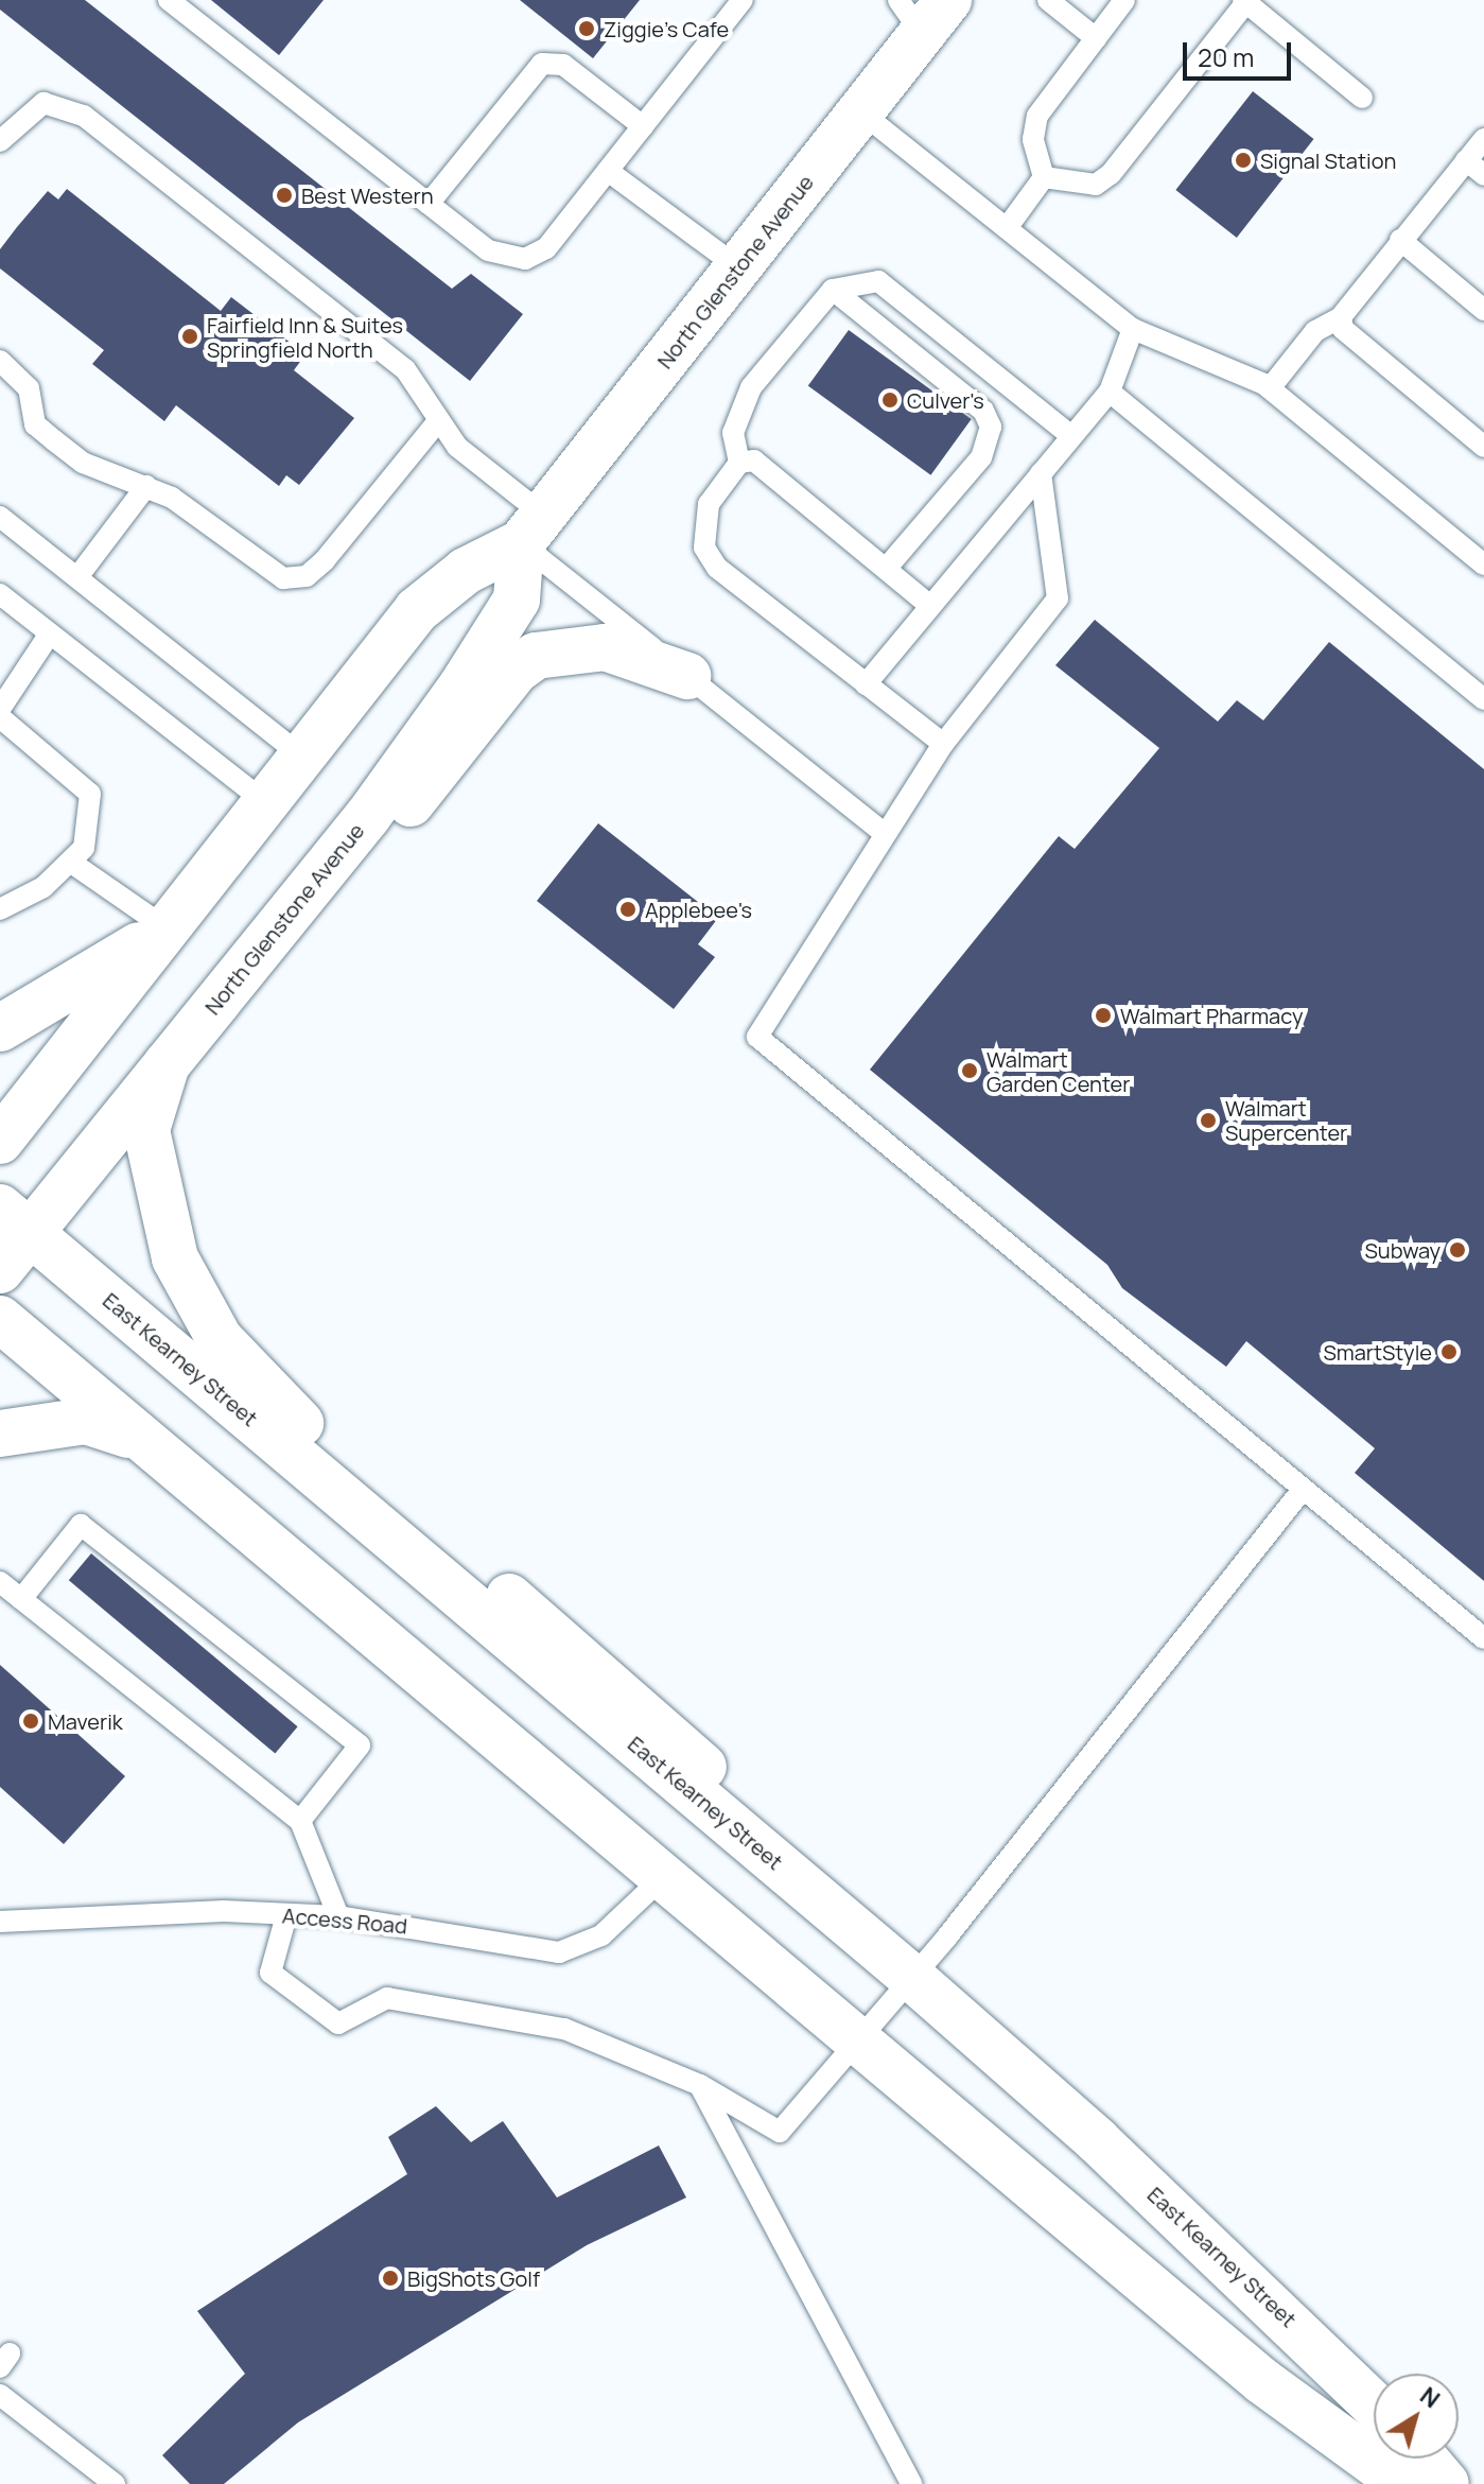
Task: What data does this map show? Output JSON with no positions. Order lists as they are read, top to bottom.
{
  "streets": {
    "main road": ["North Glenstone Avenue", "East Kearney Street"],
    "lane": ["Access Road"]
  },
  "crossings": [
    ["North Glenstone Avenue", "East Kearney Street"]
  ],
  "places": [
    "Ziggie's Cafe",
    "Signal Station",
    "Best Western",
    "Fairfield Inn & Suites Springfield North",
    "Culver's",
    "Applebee's",
    "Walmart Pharmacy",
    "Walmart Garden Center",
    "Walmart Supercenter",
    "Subway",
    "SmartStyle",
    "Maverik",
    "BigShots Golf"
  ],
  "scale_bar": "20 m",
  "north": "top right"
}
